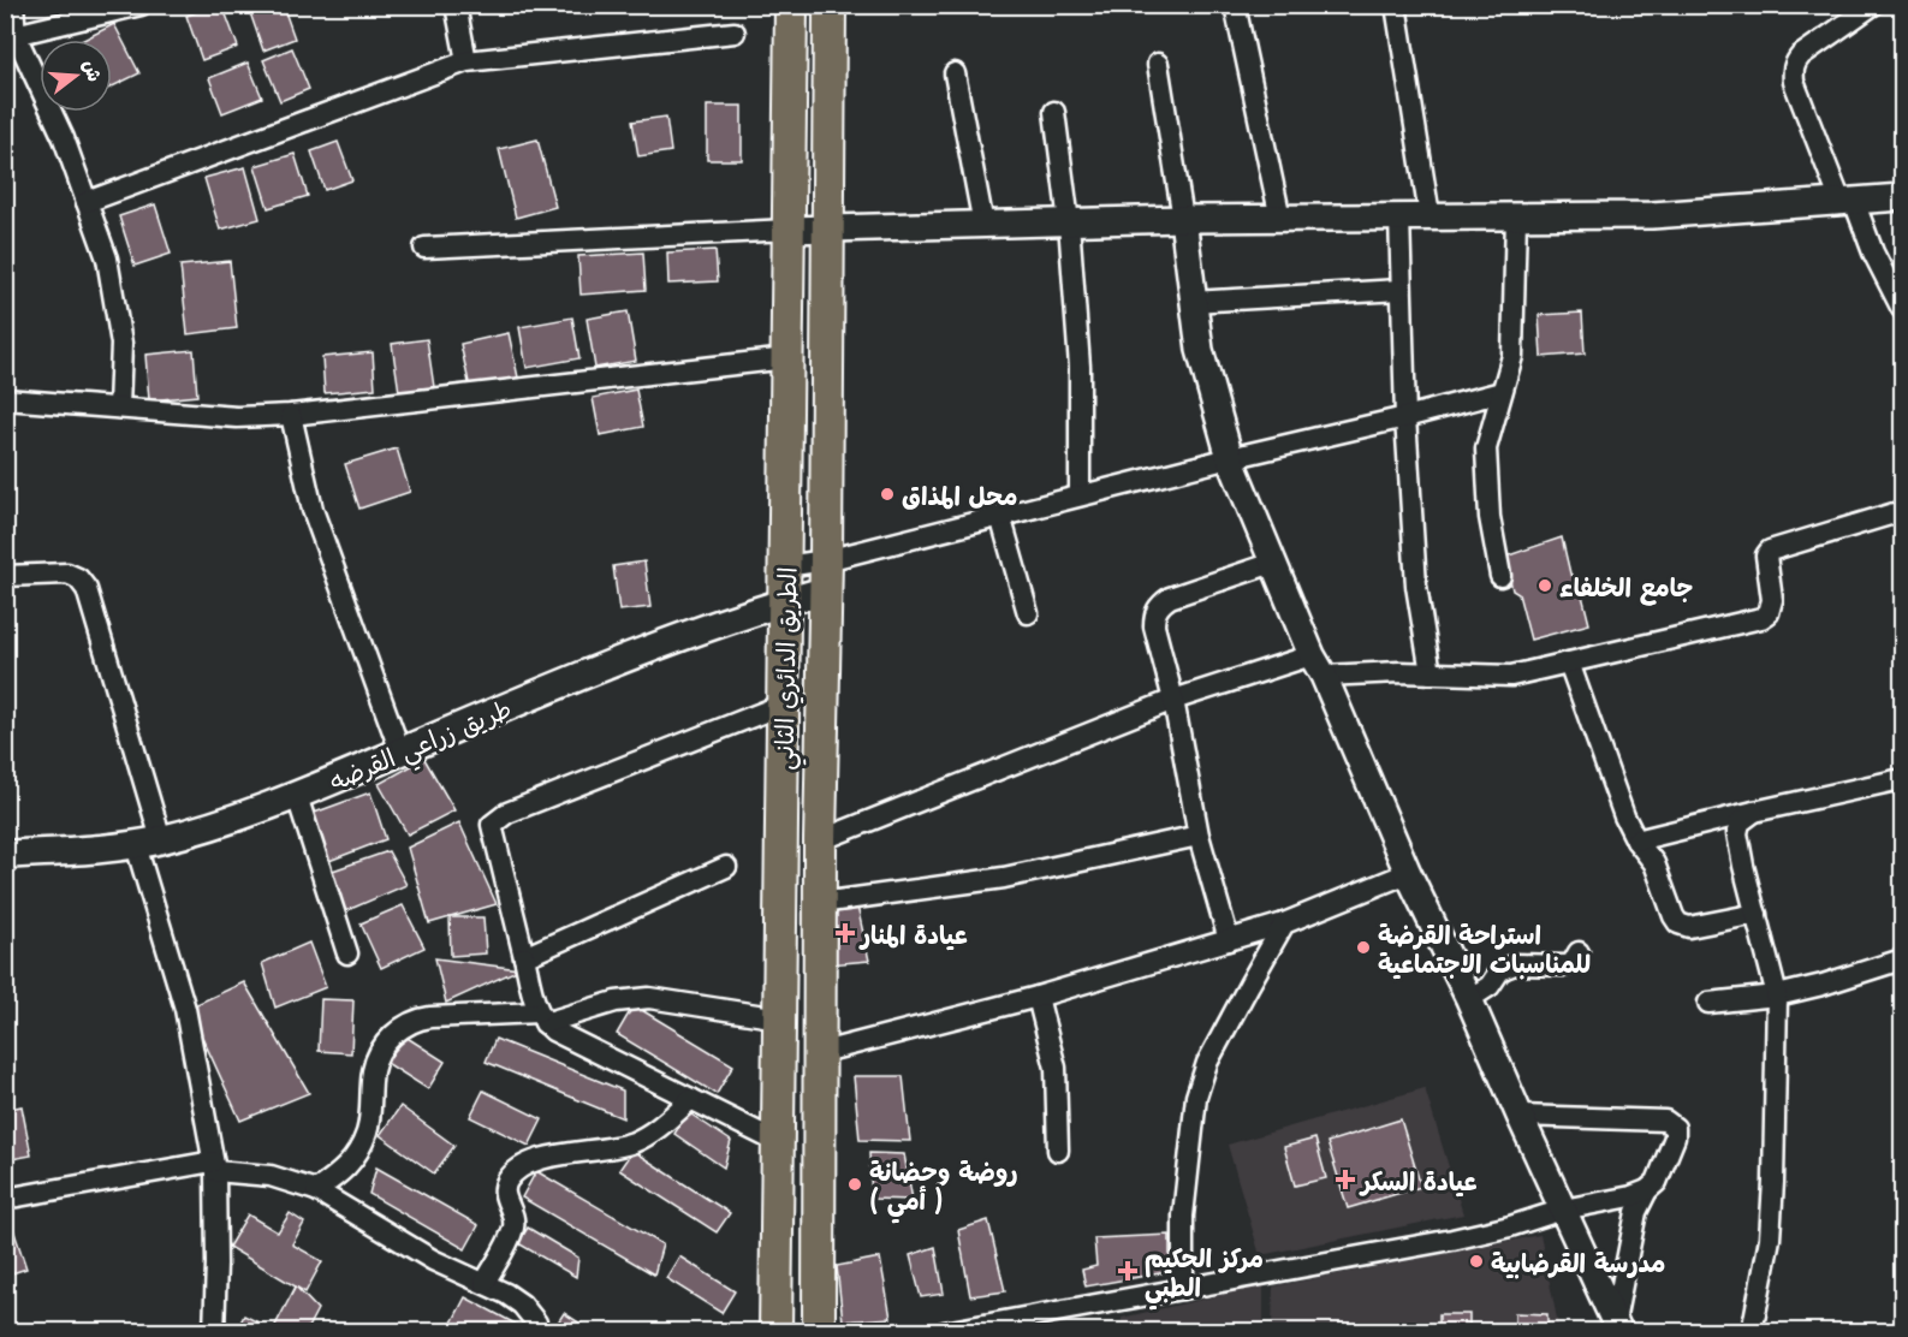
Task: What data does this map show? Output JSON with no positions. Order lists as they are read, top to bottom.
{
  "streets": {
    "main road": ["الطريق الدائري الثاني", "طريق زراعي القرضه"]
  },
  "crossings": [
    ["الطريق الدائري الثاني", "طريق زراعي القرضه"]
  ],
  "places": {
    "other": [
      "محل المذاق",
      "جامع الخلفاء",
      "استراحة القرضة للمناسبات الاجتماعية",
      "روضة وحضانة ( أمي )",
      "مدرسة القرضابية"
    ],
    "health": ["عيادة المنار", "عيادة السكر", "مركز الحكيم الطبي"]
  },
  "north": "right"
}
